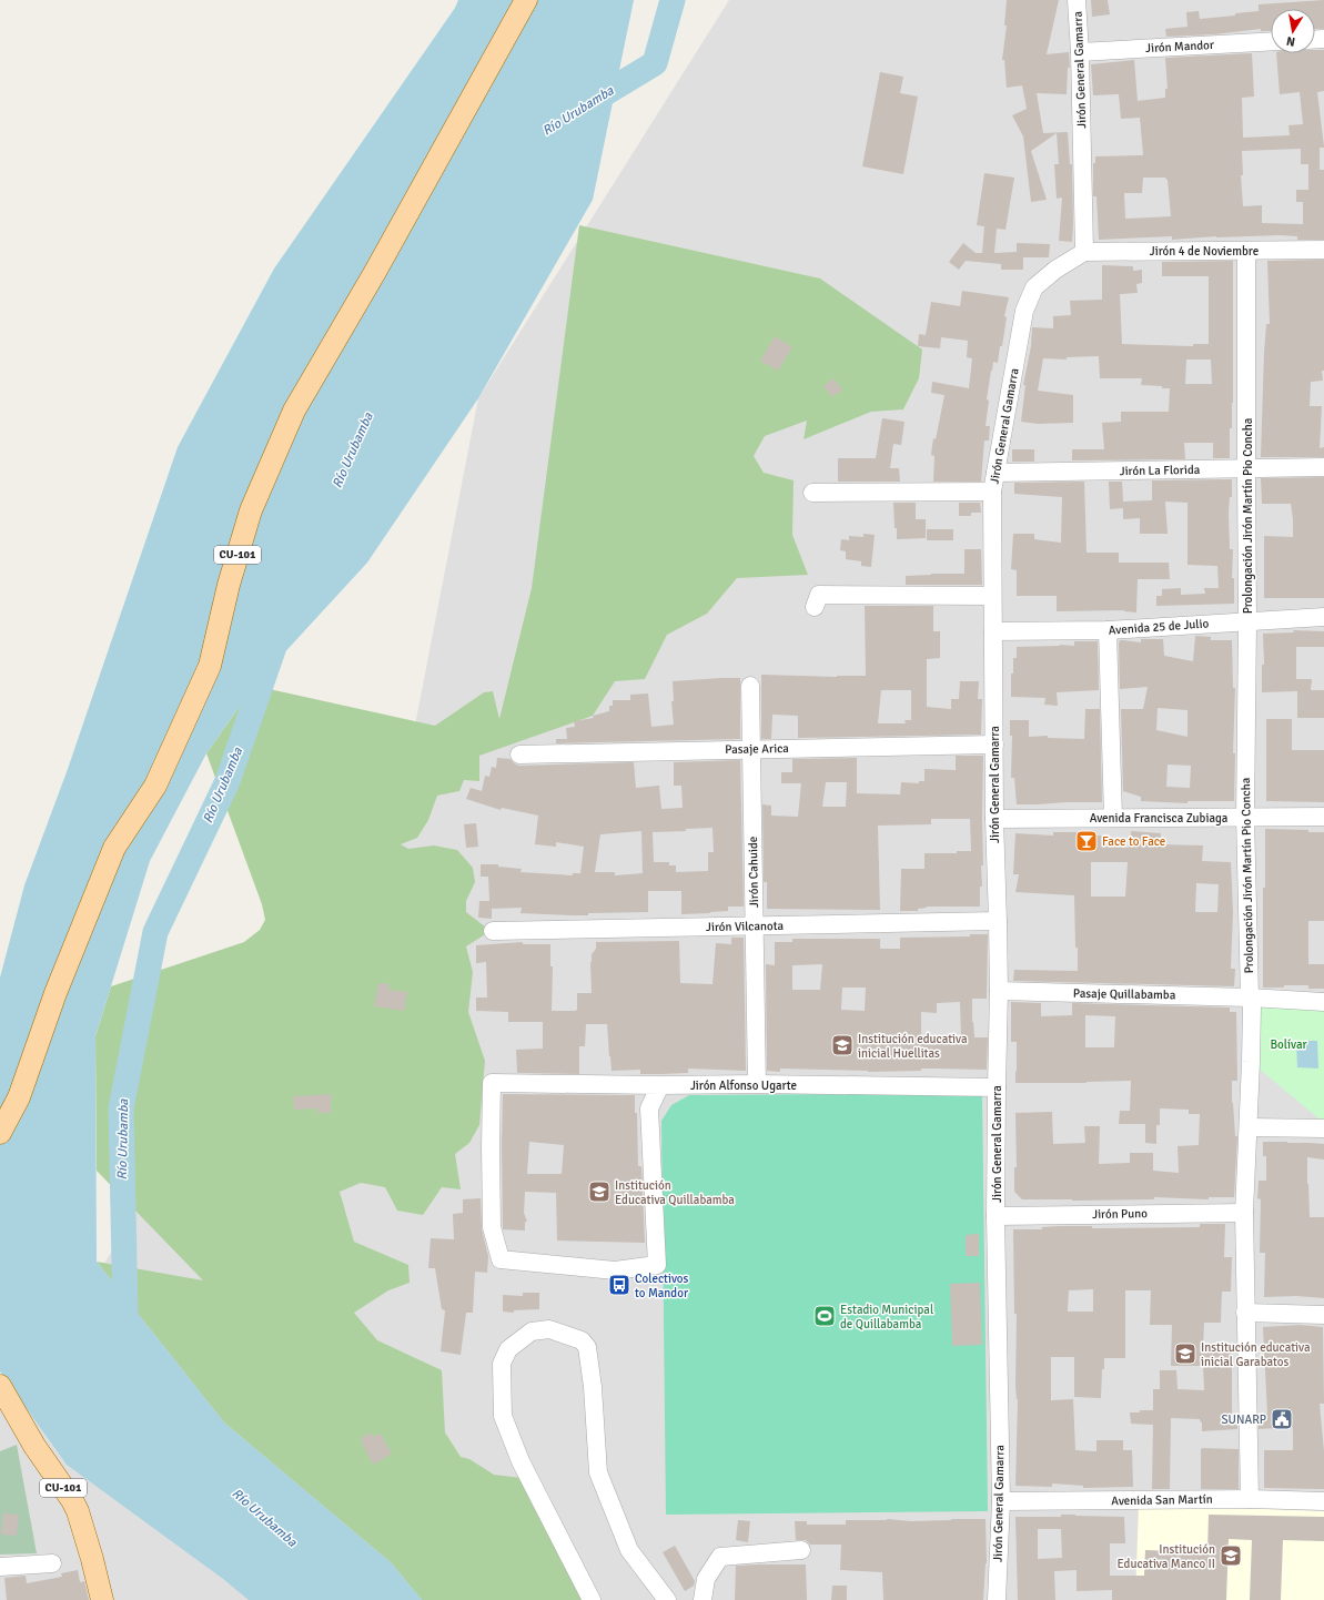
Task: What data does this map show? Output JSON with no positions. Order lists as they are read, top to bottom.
{
  "streets": {
    "main road": ["CU-101"],
    "street": [
      "Jirón Mandor",
      "Jirón General Gamarra",
      "Jirón 4 de Noviembre",
      "Jirón La Florida",
      "Prolongación Jirón Martín Pio Concha",
      "Avenida 25 de Julio",
      "Pasaje Arica",
      "Avenida Francisca Zubiaga",
      "Jirón Cahuide",
      "Jirón Vilcanota",
      "Pasaje Quillabamba",
      "Jirón Alfonso Ugarte",
      "Jirón Puno",
      "Avenida San Martín"
    ]
  },
  "crossings": [
    ["Jirón Mandor", "Jirón General Gamarra"],
    ["Jirón General Gamarra", "Jirón 4 de Noviembre"],
    ["Jirón General Gamarra", "Jirón La Florida"],
    ["Jirón General Gamarra", "Avenida 25 de Julio"],
    ["Jirón General Gamarra", "Pasaje Arica"],
    ["Jirón General Gamarra", "Avenida Francisca Zubiaga"],
    ["Jirón General Gamarra", "Jirón Vilcanota"],
    ["Jirón General Gamarra", "Pasaje Quillabamba"],
    ["Jirón General Gamarra", "Jirón Alfonso Ugarte"],
    ["Jirón General Gamarra", "Jirón Puno"],
    ["Jirón General Gamarra", "Avenida San Martín"],
    ["Jirón 4 de Noviembre", "Prolongación Jirón Martín Pio Concha"],
    ["Jirón La Florida", "Prolongación Jirón Martín Pio Concha"],
    ["Prolongación Jirón Martín Pio Concha", "Avenida 25 de Julio"],
    ["Prolongación Jirón Martín Pio Concha", "Avenida Francisca Zubiaga"],
    ["Prolongación Jirón Martín Pio Concha", "Pasaje Quillabamba"],
    ["Prolongación Jirón Martín Pio Concha", "Jirón Puno"],
    ["Prolongación Jirón Martín Pio Concha", "Avenida San Martín"],
    ["Pasaje Arica", "Jirón Cahuide"],
    ["Jirón Cahuide", "Jirón Vilcanota"],
    ["Jirón Cahuide", "Jirón Alfonso Ugarte"]
  ],
  "water": ["Río Urubamba"],
  "parks": ["Bolívar"],
  "places": {
    "bar": ["Face to Face"],
    "school or university": [
      "Institución educativa inicial Huellitas",
      "Institución Educativa Quillabamba",
      "Institución educativa inicial Garabatos",
      "Institución Educativa Manco II"
    ],
    "bus stop": ["Colectivos to Mandor"],
    "sports": ["Estadio Municipal de Quillabamba"],
    "public building": ["SUNARP"]
  },
  "north": "bottom"
}
